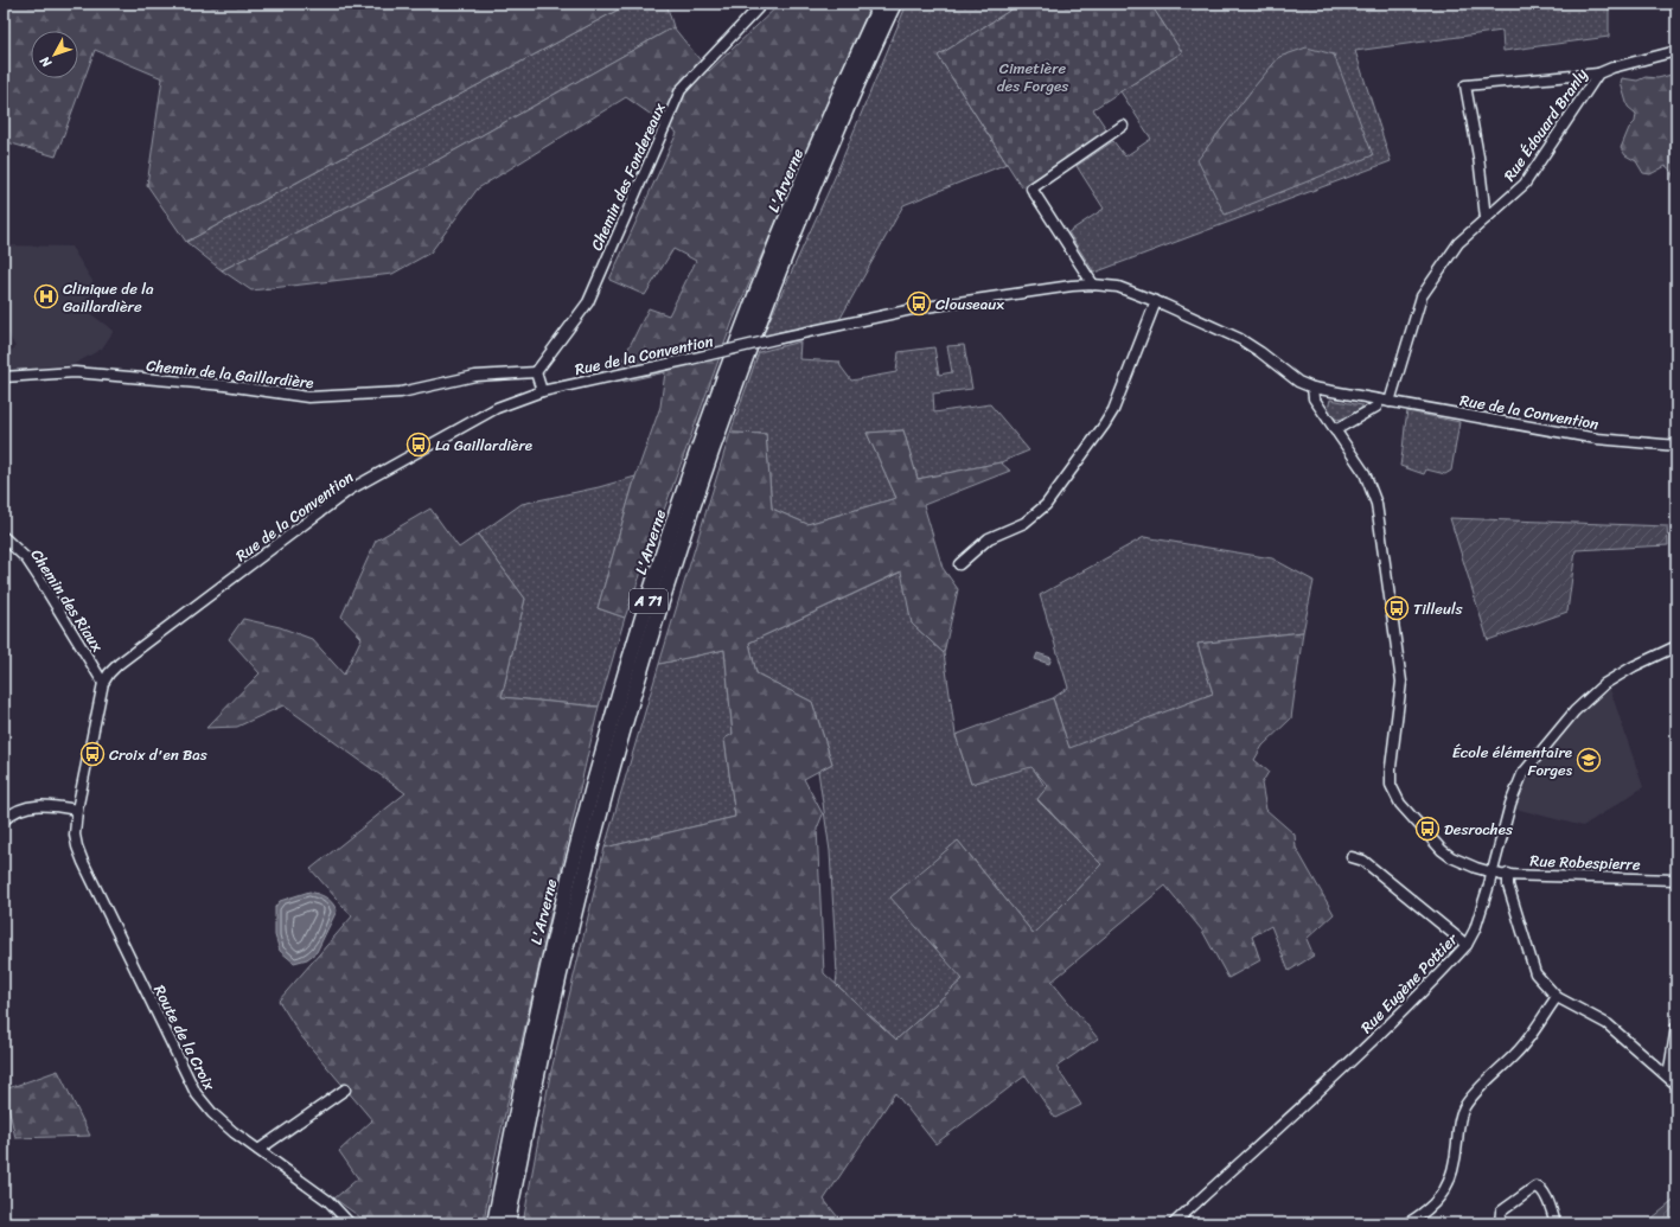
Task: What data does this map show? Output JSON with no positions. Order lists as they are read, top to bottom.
{
  "streets": {
    "highway": ["L'Arverne", "A 71"],
    "street": [
      "Rue Édouard Branly",
      "Chemin des Fondereaux",
      "Rue de la Convention",
      "Chemin de la Gaillardière",
      "Chemin des Riaux",
      "Rue Robespierre",
      "Rue Eugène Pottier",
      "Route de la Croix"
    ]
  },
  "crossings": [
    ["Rue Édouard Branly", "Rue de la Convention"],
    ["Chemin des Fondereaux", "Chemin de la Gaillardière"],
    ["Rue de la Convention", "Chemin des Riaux"],
    ["Rue de la Convention", "Rue Robespierre"],
    ["Rue de la Convention", "Route de la Croix"],
    ["Rue Robespierre", "Rue Eugène Pottier"]
  ],
  "parks": ["Cimetière des Forges"],
  "places": {
    "hospital": ["Clinique de la Gaillardière"],
    "bus stop": [
      "Clouseaux",
      "La Gaillardière",
      "Tilleuls",
      "Croix d'en Bas",
      "Desroches"
    ],
    "school or university": ["École élémentaire Forges"]
  },
  "north": "bottom left"
}
